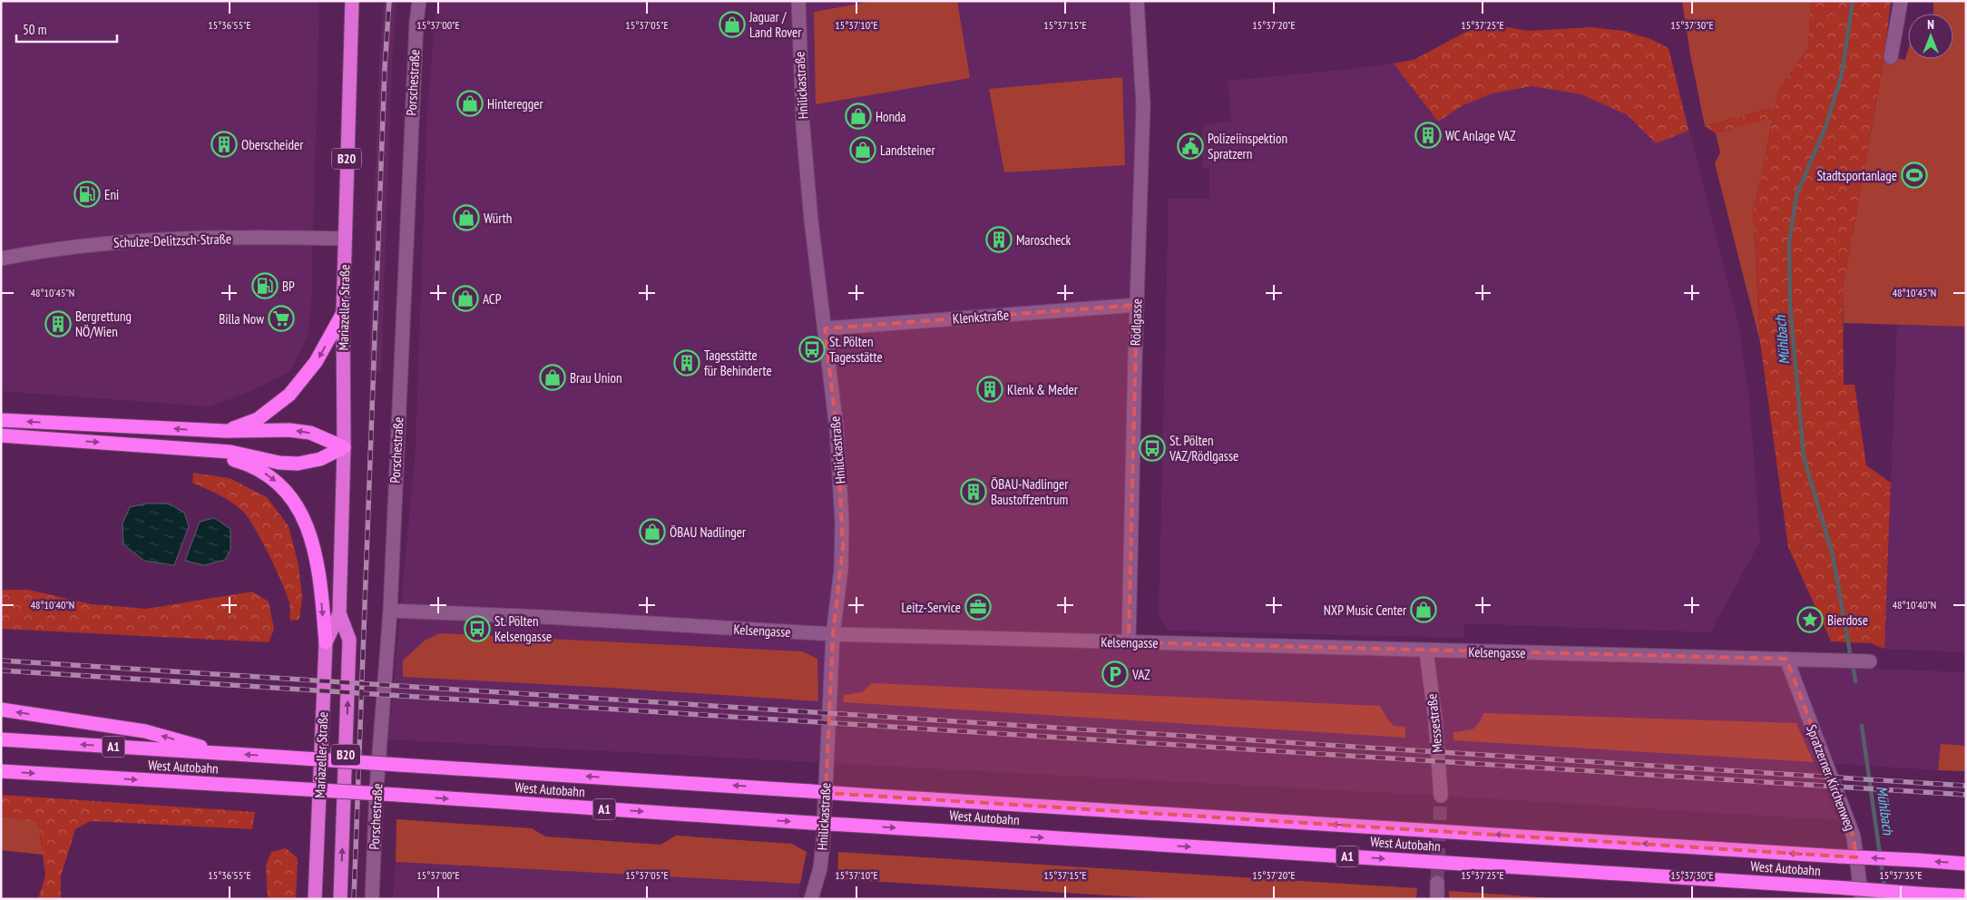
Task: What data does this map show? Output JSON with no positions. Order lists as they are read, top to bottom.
{
  "streets": {
    "highway": ["A1", "West Autobahn"],
    "main road": ["B20", "Mariazeller Straße"],
    "street": [
      "Porschestraße",
      "Hnilickastraße",
      "Schulze-Delitzsch-Straße",
      "Klenkstraße",
      "Rödlgasse",
      "Kelsengasse",
      "Messestraße",
      "Spratzerner Kirchenweg"
    ]
  },
  "crossings": [
    ["Porschestraße", "Kelsengasse"],
    ["Hnilickastraße", "Klenkstraße"],
    ["Hnilickastraße", "Kelsengasse"],
    ["Schulze-Delitzsch-Straße", "Mariazeller Straße"],
    ["Klenkstraße", "Rödlgasse"],
    ["Rödlgasse", "Kelsengasse"],
    ["Kelsengasse", "Messestraße"],
    ["Kelsengasse", "Spratzerner Kirchenweg"]
  ],
  "water": ["Mühlbach"],
  "places": {
    "shop": [
      "Jaguar / Land Rover",
      "Hinteregger",
      "Honda",
      "Landsteiner",
      "Würth",
      "ACP",
      "Brau Union",
      "ÖBAU Nadlinger",
      "NXP Music Center"
    ],
    "building": [
      "WC Anlage VAZ",
      "Oberscheider",
      "Maroscheck",
      "Bergrettung NÖ/Wien",
      "Tagesstätte für Behinderte",
      "Klenk & Meder",
      "ÖBAU-Nadlinger Baustoffzentrum"
    ],
    "public building": ["Polizeiinspektion Spratzern"],
    "sports": ["Stadtsportanlage"],
    "fuel station": ["Eni", "BP"],
    "supermarket": ["Billa Now"],
    "bus stop": ["St. Pölten Tagesstätte", "St. Pölten VAZ/Rödlgasse", "St. Pölten Kelsengasse"],
    "office": ["Leitz-Service"],
    "place": ["Bierdose"],
    "parking": ["VAZ"]
  },
  "scale_bar": "50 m",
  "north": "top",
  "coordinates": [
    "15°36'55\"E",
    "15°37'00\"E",
    "15°37'05\"E",
    "15°37'10\"E",
    "15°37'15\"E",
    "15°37'20\"E",
    "15°37'25\"E",
    "15°37'30\"E",
    "48°10'45\"N",
    "48°10'40\"N",
    "15°37'35\"E"
  ]
}
